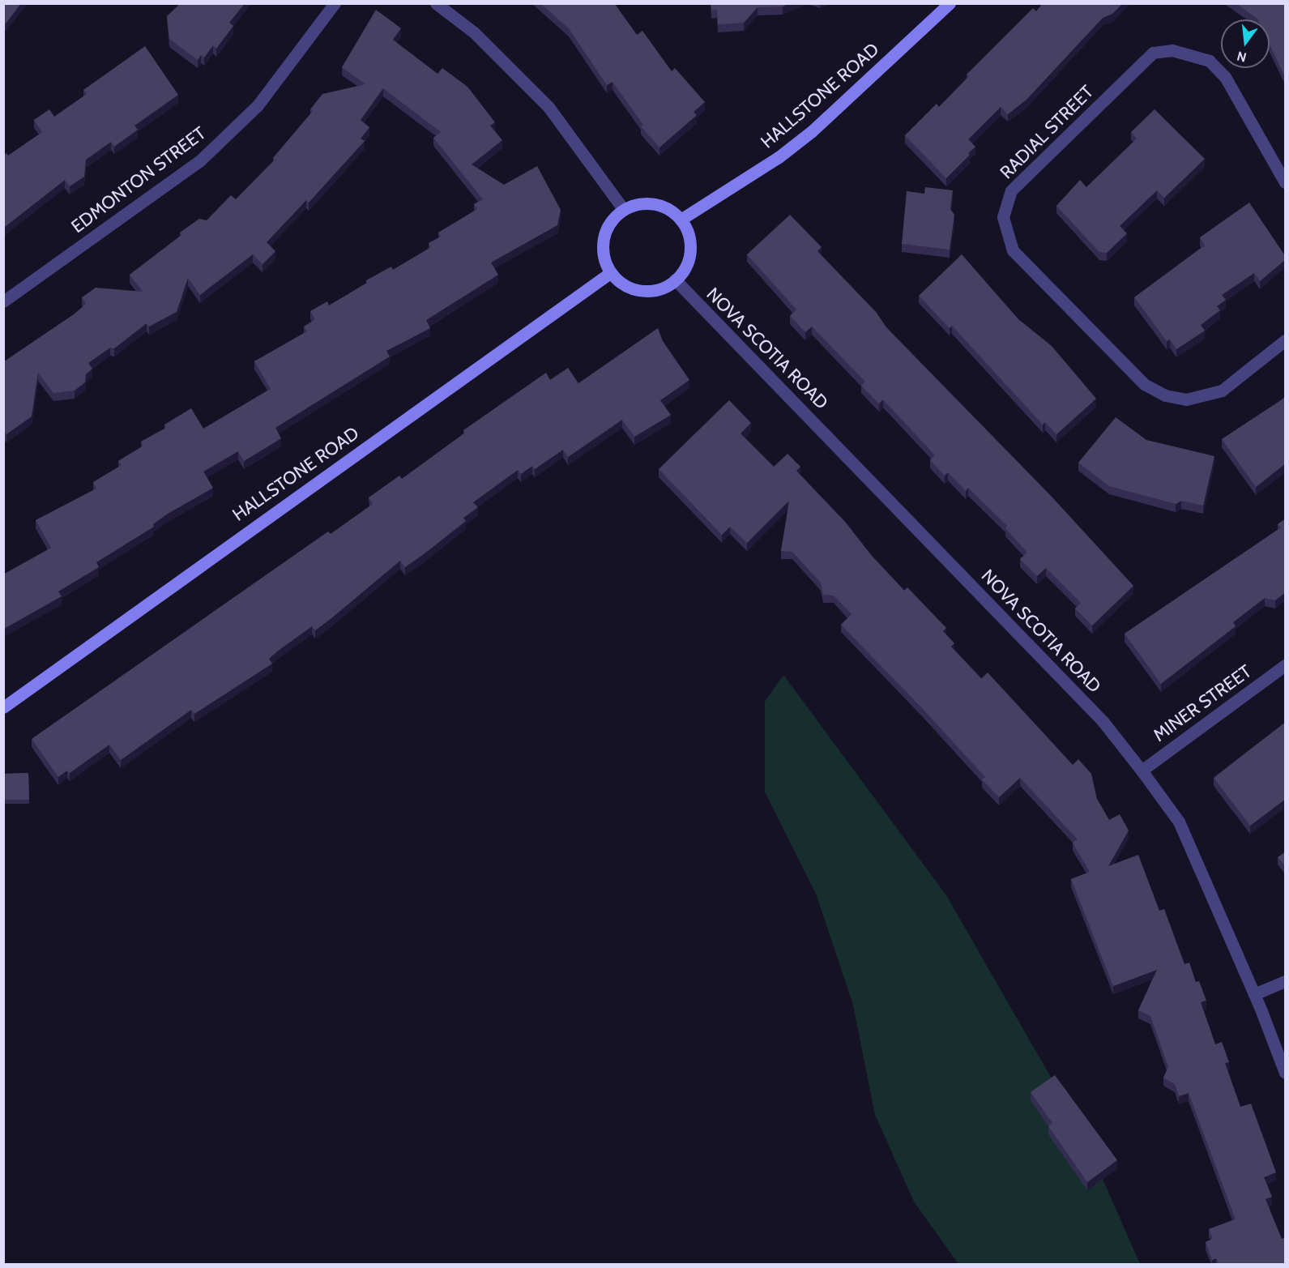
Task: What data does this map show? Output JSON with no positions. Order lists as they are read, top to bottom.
{
  "streets": {
    "street": [
      "HALLSTONE ROAD",
      "RADIAL STREET",
      "EDMONTON STREET",
      "NOVA SCOTIA ROAD",
      "MINER STREET"
    ]
  },
  "crossings": [
    ["HALLSTONE ROAD", "NOVA SCOTIA ROAD"],
    ["NOVA SCOTIA ROAD", "MINER STREET"]
  ],
  "north": "bottom"
}
